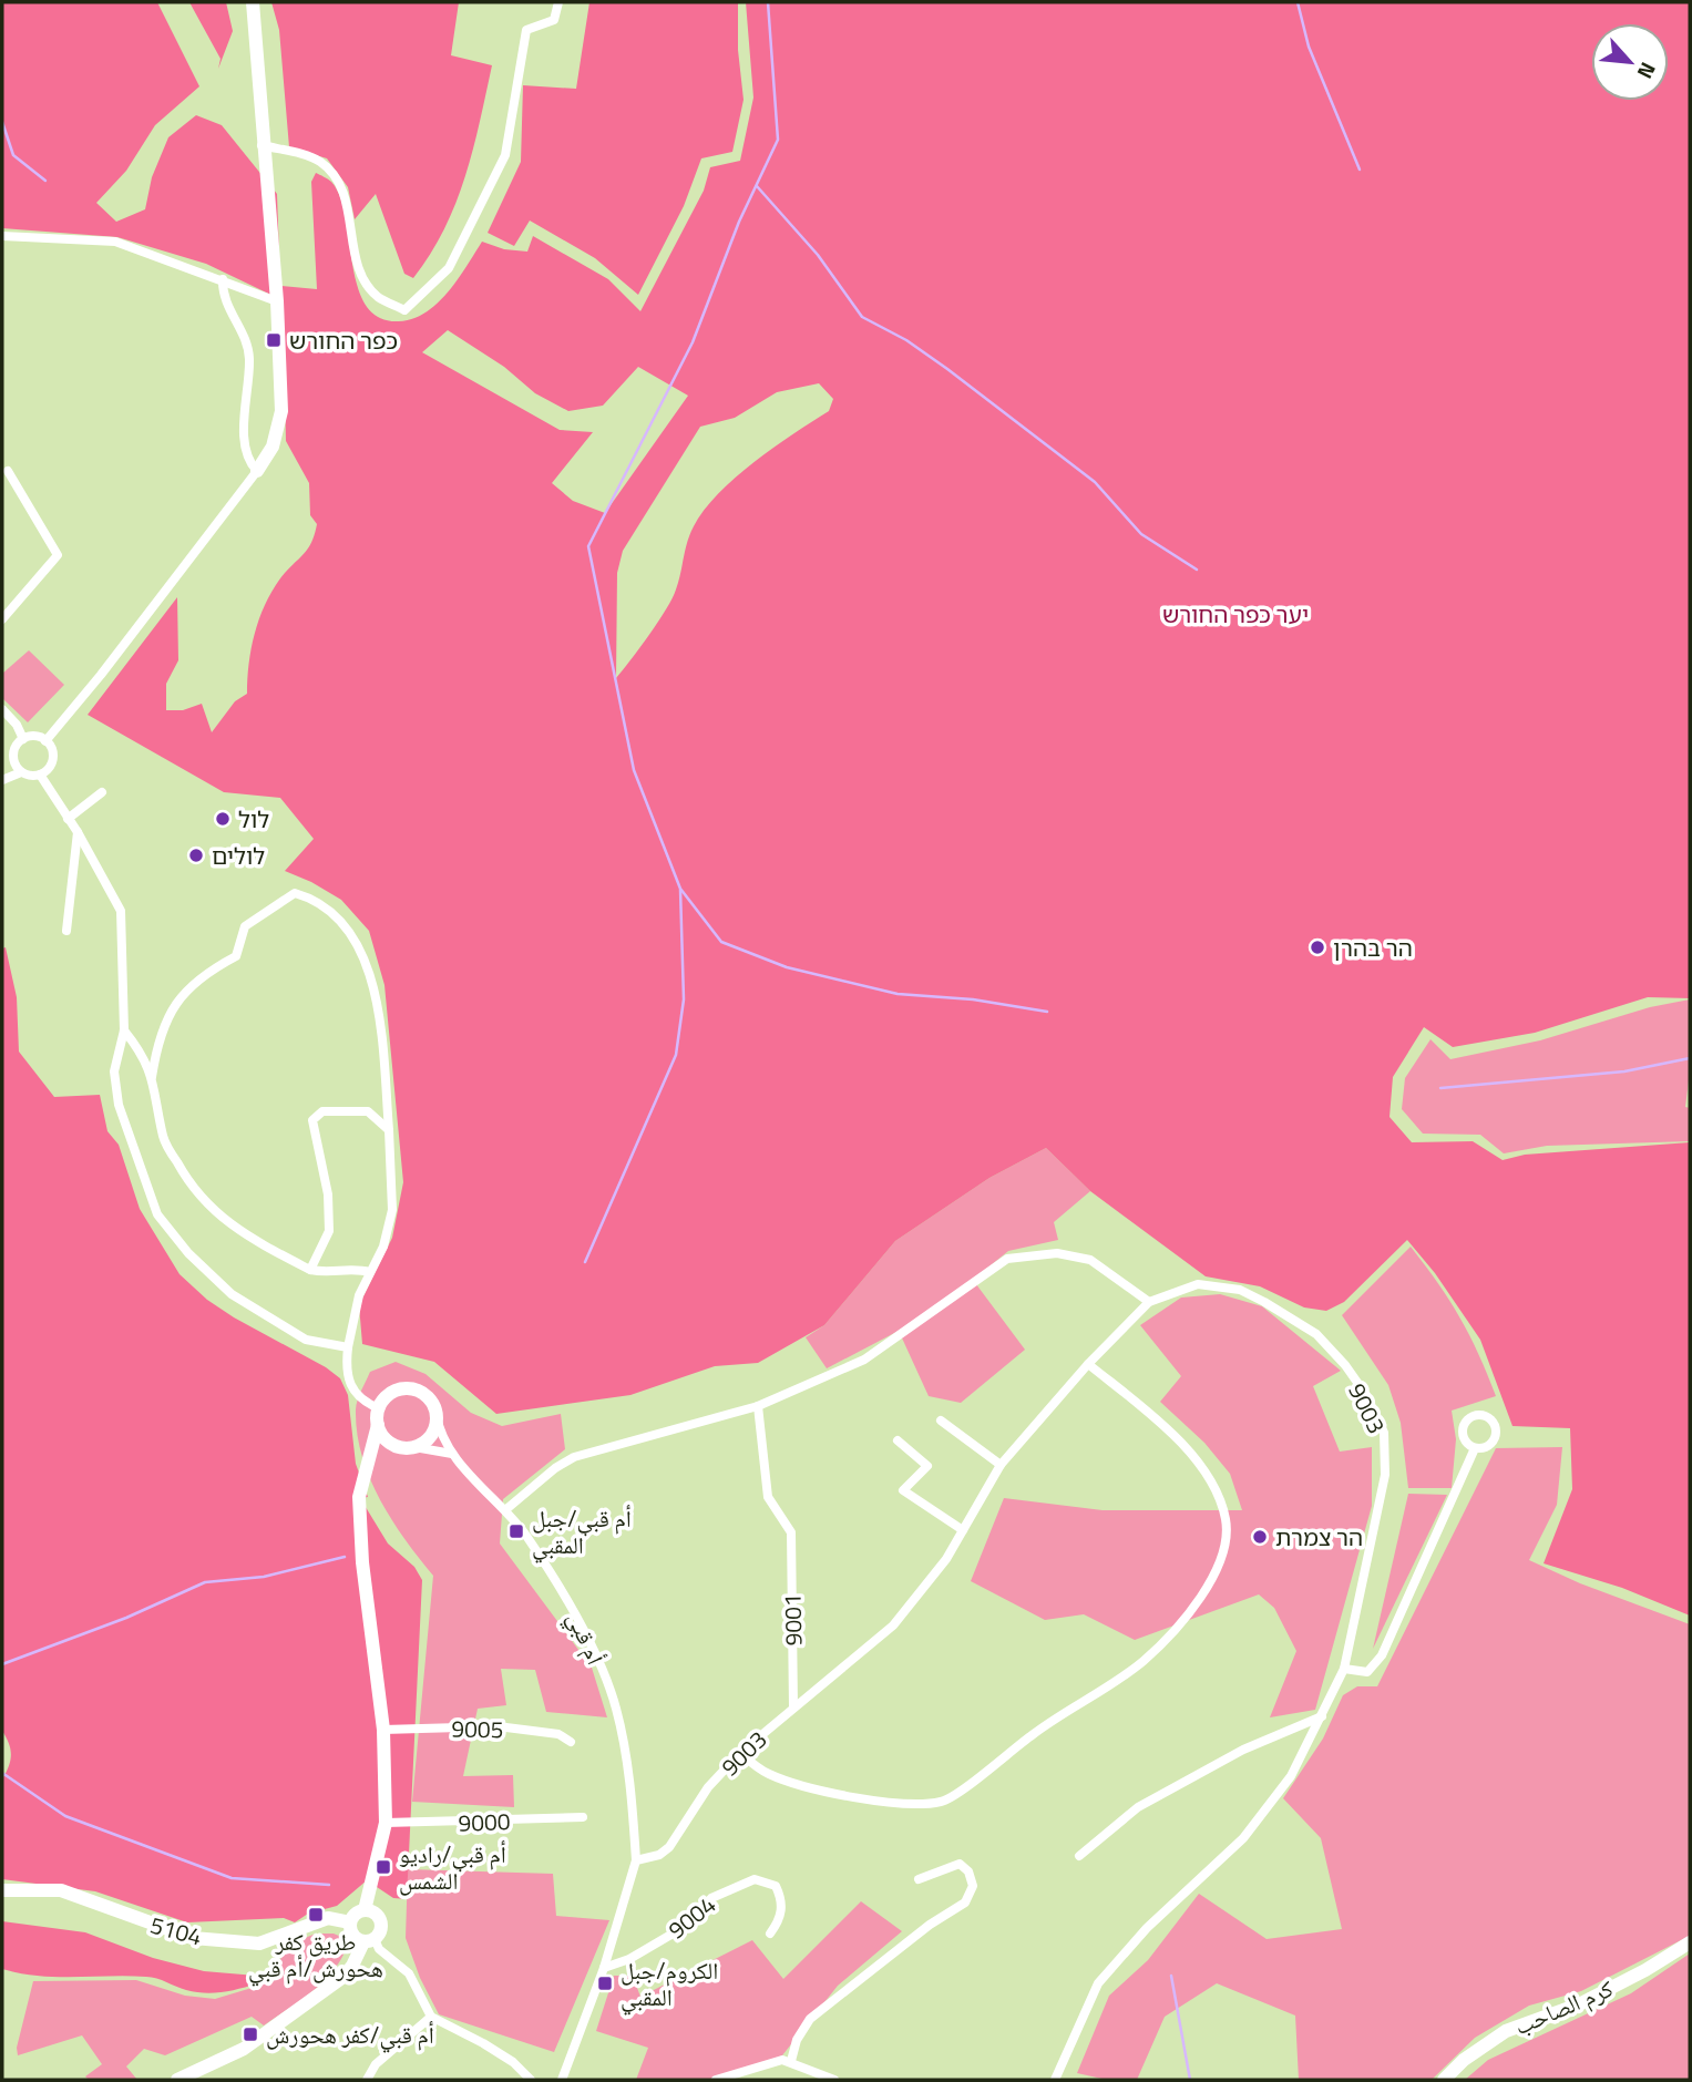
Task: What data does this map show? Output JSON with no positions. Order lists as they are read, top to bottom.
{
  "streets": {
    "street": [
      "9003",
      "9001",
      "أم قبي",
      "9005",
      "9000",
      "9004",
      "5104",
      "كرم الصاحب"
    ]
  },
  "crossings": [
    ["9003", "9001"],
    ["9003", "أم قبي"]
  ],
  "parks": ["יער כפר החורש"],
  "places": {
    "transit": [
      "כפר החורש",
      "أم قبي/جبل المقبي",
      "أم قبي/راديو الشمس",
      "طريق كفر هحورش/أم قبي",
      "الكروم/جبل المقبي",
      "أم قبي/كفر هحورش"
    ],
    "other": [
      "לול",
      "לולים",
      "הר בהרן",
      "הר צמרת"
    ]
  },
  "north": "bottom right"
}
